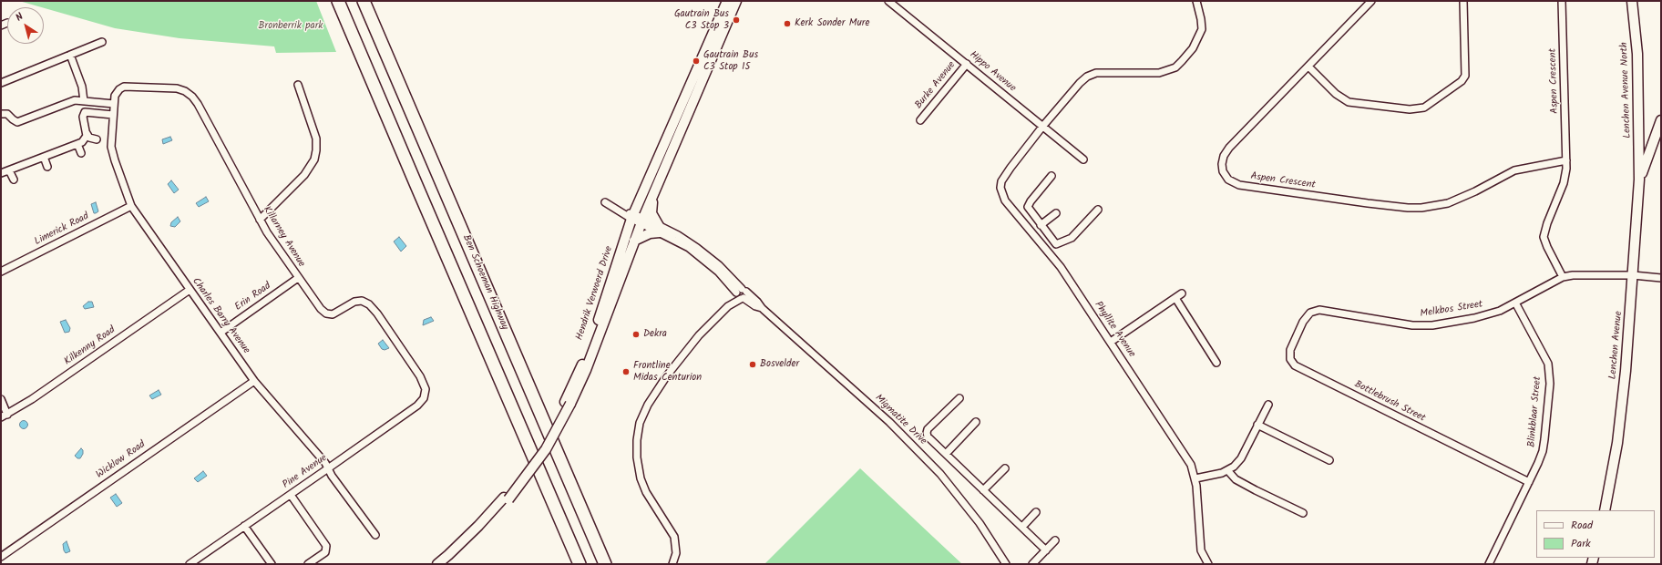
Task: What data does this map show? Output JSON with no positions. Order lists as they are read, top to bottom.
{
  "streets": {
    "highway": ["Ben Schoeman Highway"],
    "main road": ["Lenchen Avenue North", "Hendrik Verwoerd Drive", "Lenchen Avenue"],
    "street": [
      "Hippo Avenue",
      "Aspen Crescent",
      "Burke Avenue",
      "Limerick Road",
      "Killarney Avenue",
      "Erin Road",
      "Melkbos Street",
      "Charles Barry Avenue",
      "Phyllite Avenue",
      "Kilkenny Road",
      "Bottlebrush Street",
      "Blinkblaar Street",
      "Migmatite Drive",
      "Wicklow Road",
      "Pine Avenue"
    ]
  },
  "crossings": [
    ["Hippo Avenue", "Burke Avenue"],
    ["Hippo Avenue", "Phyllite Avenue"],
    ["Aspen Crescent", "Melkbos Street"],
    ["Lenchen Avenue North", "Lenchen Avenue"],
    ["Limerick Road", "Charles Barry Avenue"],
    ["Killarney Avenue", "Erin Road"],
    ["Killarney Avenue", "Charles Barry Avenue"],
    ["Killarney Avenue", "Pine Avenue"],
    ["Hendrik Verwoerd Drive", "Migmatite Drive"],
    ["Erin Road", "Charles Barry Avenue"],
    ["Melkbos Street", "Lenchen Avenue"],
    ["Melkbos Street", "Bottlebrush Street"],
    ["Melkbos Street", "Blinkblaar Street"],
    ["Charles Barry Avenue", "Kilkenny Road"],
    ["Charles Barry Avenue", "Wicklow Road"],
    ["Charles Barry Avenue", "Pine Avenue"],
    ["Bottlebrush Street", "Blinkblaar Street"]
  ],
  "parks": ["Bronberrik park"],
  "places": [
    "Gautrain Bus C3 Stop 3",
    "Kerk Sonder Mure",
    "Gautrain Bus C3 Stop 15",
    "Dekra",
    "Bosvelder",
    "Frontline Midas Centurion"
  ],
  "legend": ["Road", "Park"],
  "north": "top left"
}
